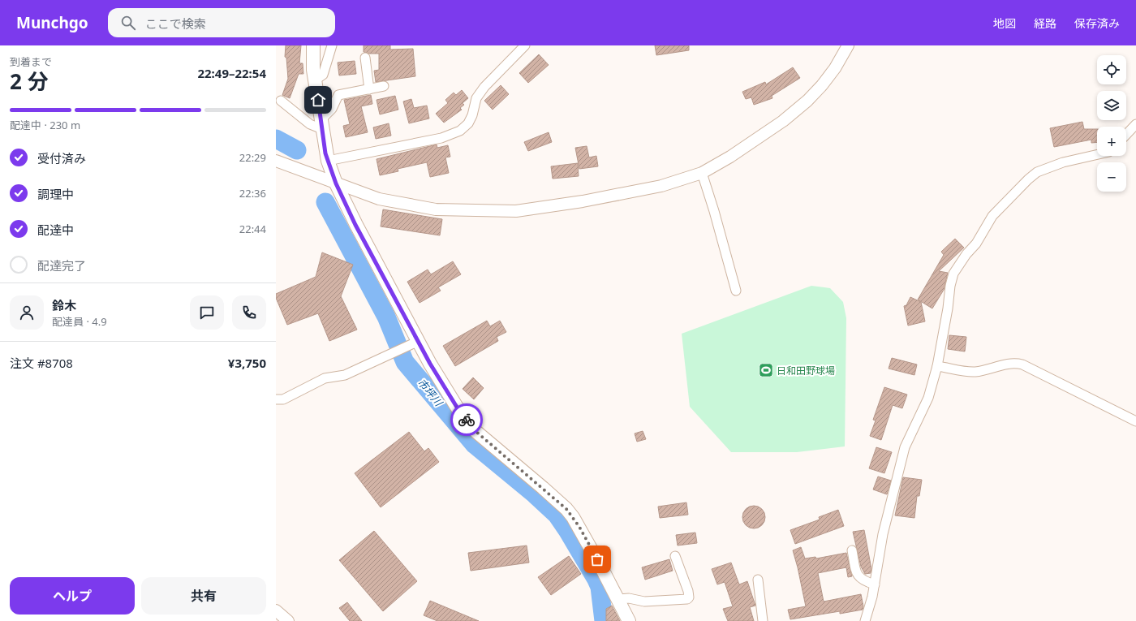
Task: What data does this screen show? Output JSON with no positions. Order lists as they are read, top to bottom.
{
  "water": ["市坪川"],
  "places": {
    "sports": ["日和田野球場"]
  },
  "page": {
    "header": "Munchgo",
    "search": "ここで検索",
    "nav": ["地図", "経路", "保存済み"],
    "heading": ["2 分", "到着まで", "22:49–22:54"],
    "panel": [
      "鈴木",
      "配達員 · 4.9",
      "注文 #8708",
      "¥3,750"
    ],
    "map_buttons": ["+", "−"],
    "bar": "配達中 · 230 m",
    "list": [
      ["受付済み", "22:29"],
      ["調理中", "22:36"],
      ["配達中", "22:44"],
      "配達完了"
    ],
    "buttons": ["ヘルプ", "共有"]
  }
}
